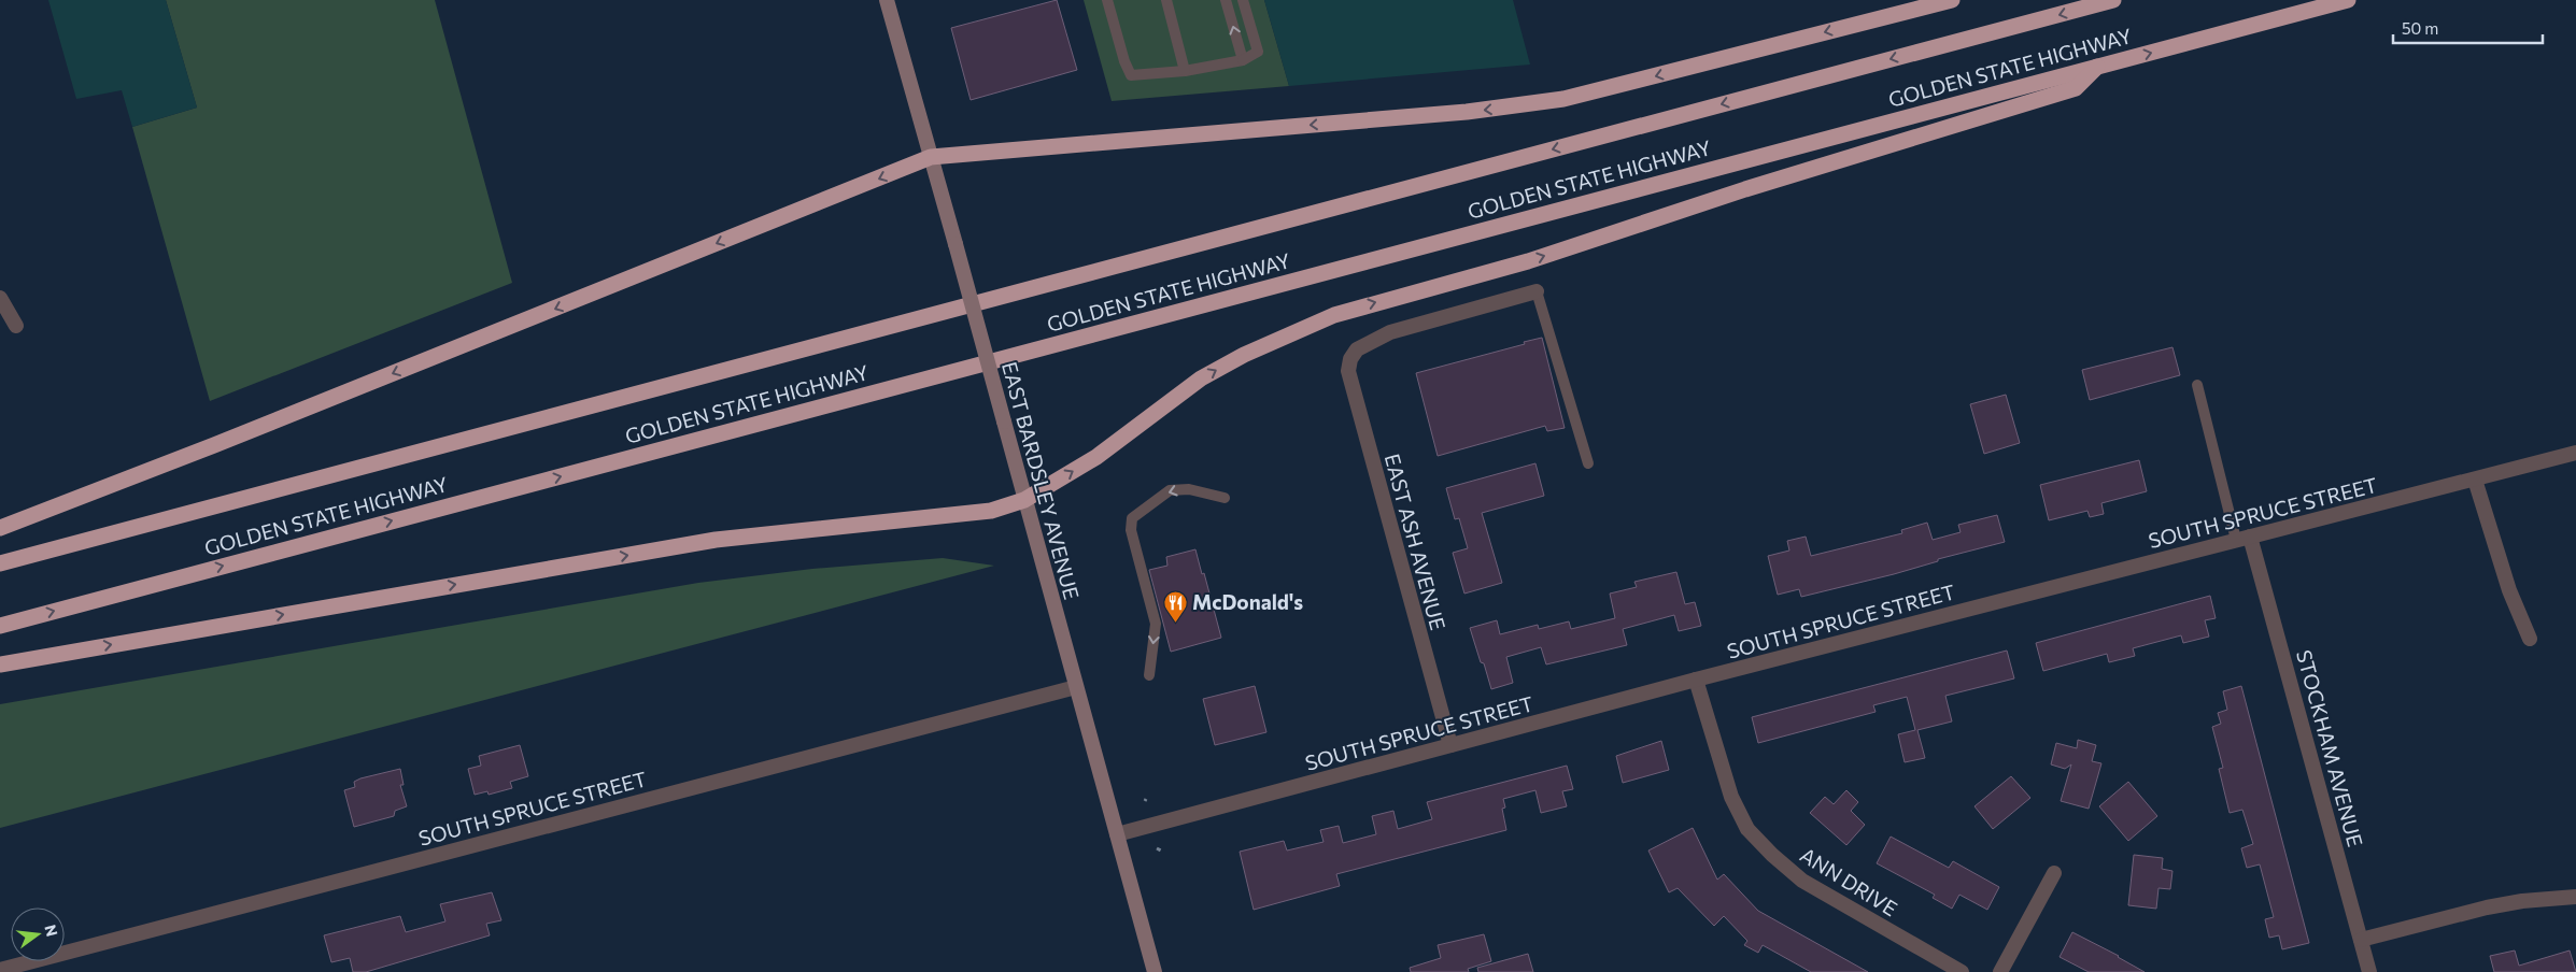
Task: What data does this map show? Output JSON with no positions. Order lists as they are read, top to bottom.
{
  "streets": {
    "highway": ["GOLDEN STATE HIGHWAY"],
    "main road": ["EAST BARDSLEY AVENUE"],
    "street": [
      "SOUTH SPRUCE STREET",
      "EAST ASH AVENUE",
      "STOCKHAM AVENUE",
      "ANN DRIVE"
    ]
  },
  "crossings": [
    ["EAST BARDSLEY AVENUE", "SOUTH SPRUCE STREET"],
    ["SOUTH SPRUCE STREET", "EAST ASH AVENUE"],
    ["SOUTH SPRUCE STREET", "STOCKHAM AVENUE"],
    ["SOUTH SPRUCE STREET", "ANN DRIVE"]
  ],
  "places": {
    "restaurant": ["McDonald's"]
  },
  "scale_bar": "50 m",
  "north": "right"
}
